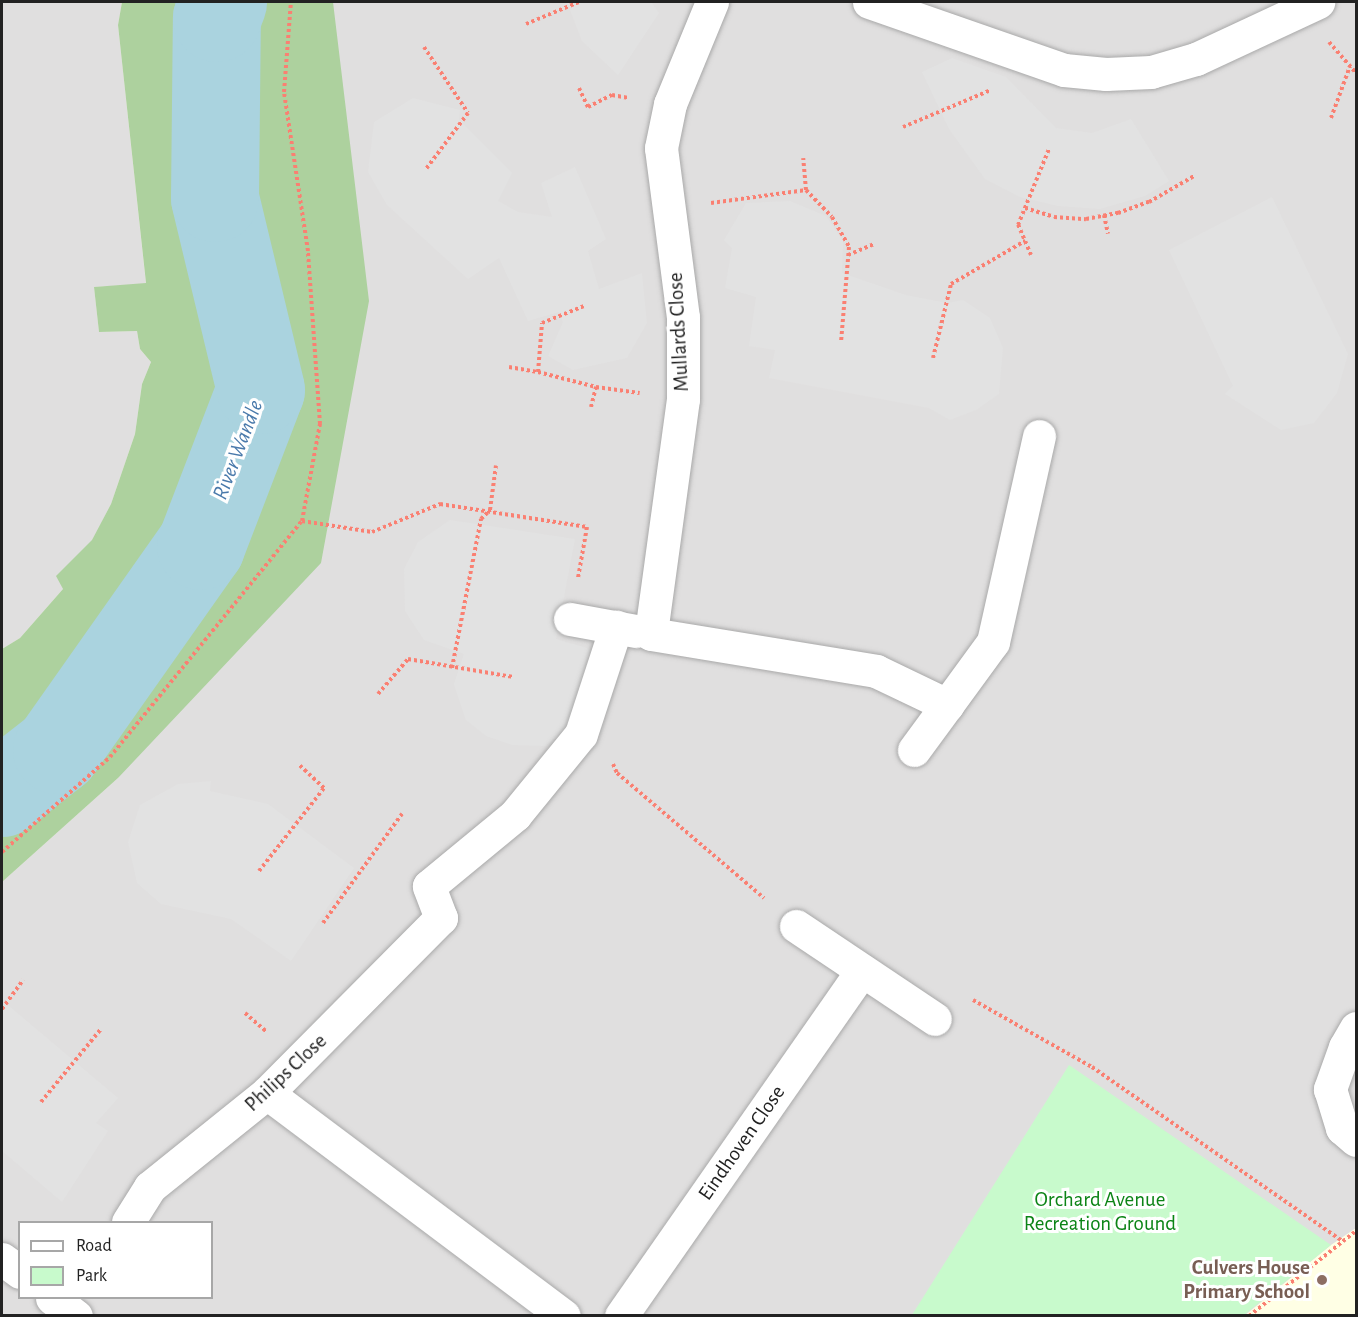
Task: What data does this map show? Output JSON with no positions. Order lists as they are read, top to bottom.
{
  "streets": {
    "street": ["Mullards Close", "Philips Close", "Eindhoven Close"]
  },
  "water": ["River Wandle"],
  "parks": ["Orchard Avenue Recreation Ground"],
  "places": ["Culvers House Primary School"],
  "legend": ["Road", "Park"]
}
